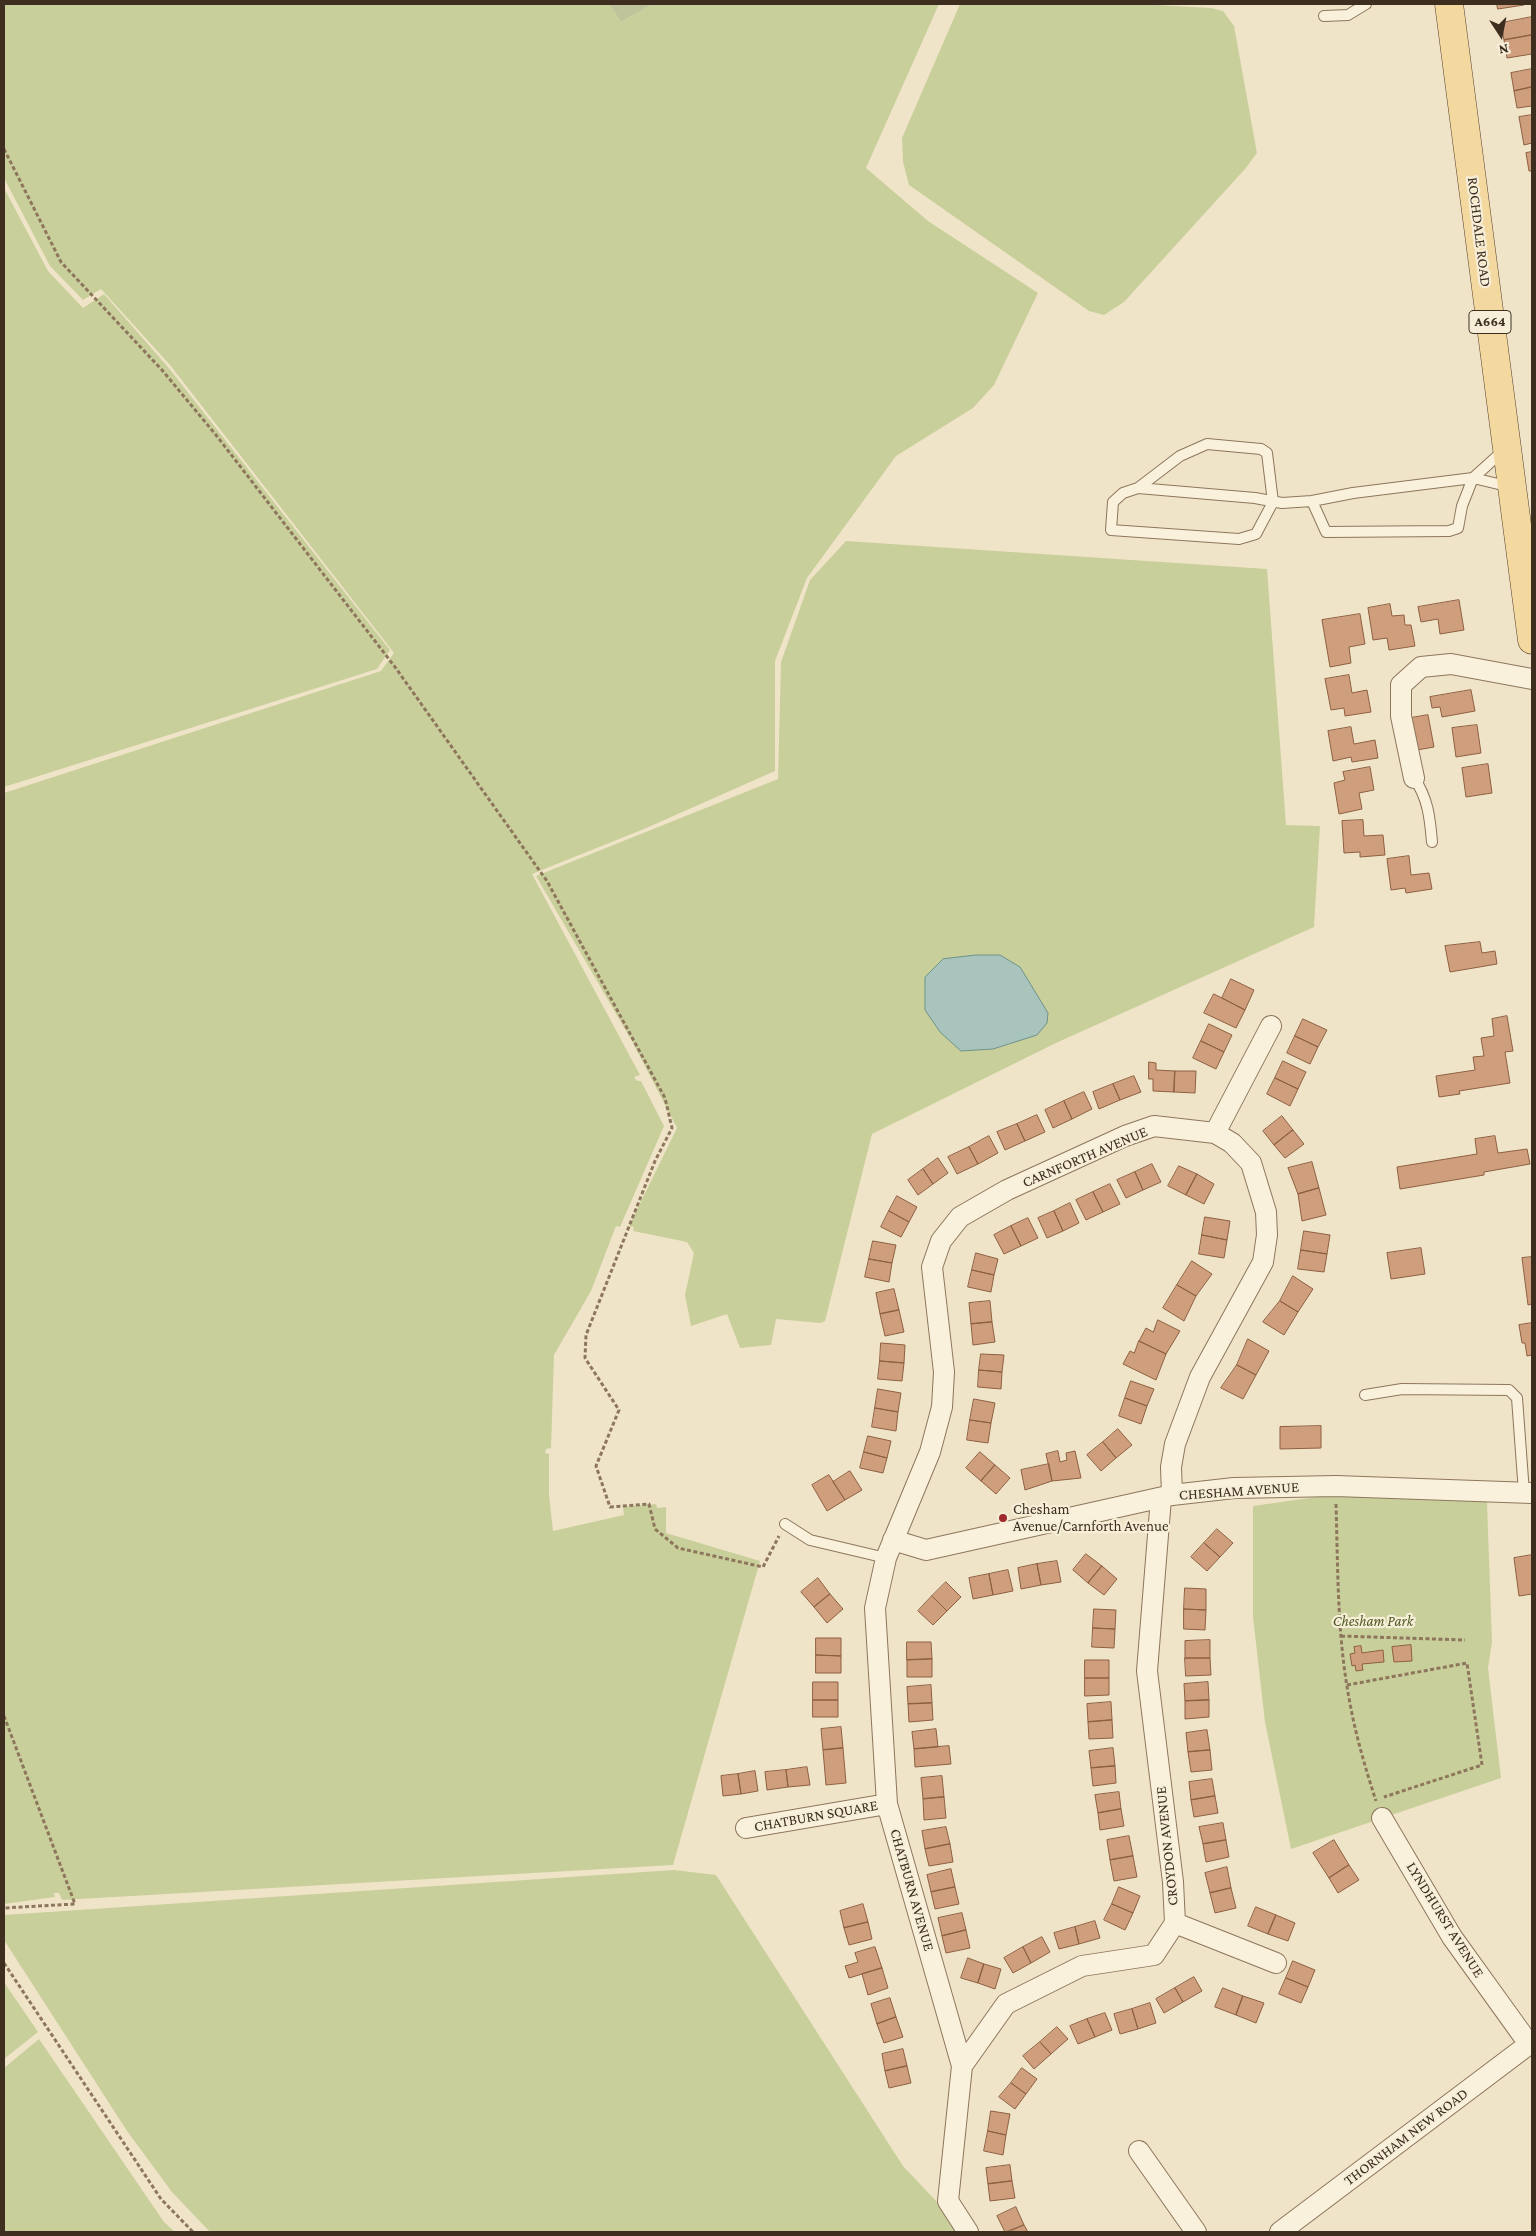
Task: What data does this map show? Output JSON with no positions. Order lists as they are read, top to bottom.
{
  "streets": {
    "main road": ["ROCHDALE ROAD", "A664"],
    "street": [
      "CARNFORTH AVENUE",
      "CHESHAM AVENUE",
      "CHATBURN SQUARE",
      "CROYDON AVENUE",
      "CHATBURN AVENUE",
      "LYNDHURST AVENUE",
      "THORNHAM NEW ROAD"
    ]
  },
  "crossings": [
    ["CARNFORTH AVENUE", "CHESHAM AVENUE"],
    ["CARNFORTH AVENUE", "CROYDON AVENUE"],
    ["CARNFORTH AVENUE", "CHATBURN AVENUE"],
    ["CHESHAM AVENUE", "CROYDON AVENUE"],
    ["CHESHAM AVENUE", "CHATBURN AVENUE"],
    ["CHATBURN SQUARE", "CHATBURN AVENUE"],
    ["CROYDON AVENUE", "CHATBURN AVENUE"],
    ["LYNDHURST AVENUE", "THORNHAM NEW ROAD"]
  ],
  "parks": ["Chesham Park"],
  "places": ["Chesham Avenue/Carnforth Avenue"],
  "north": "bottom"
}
